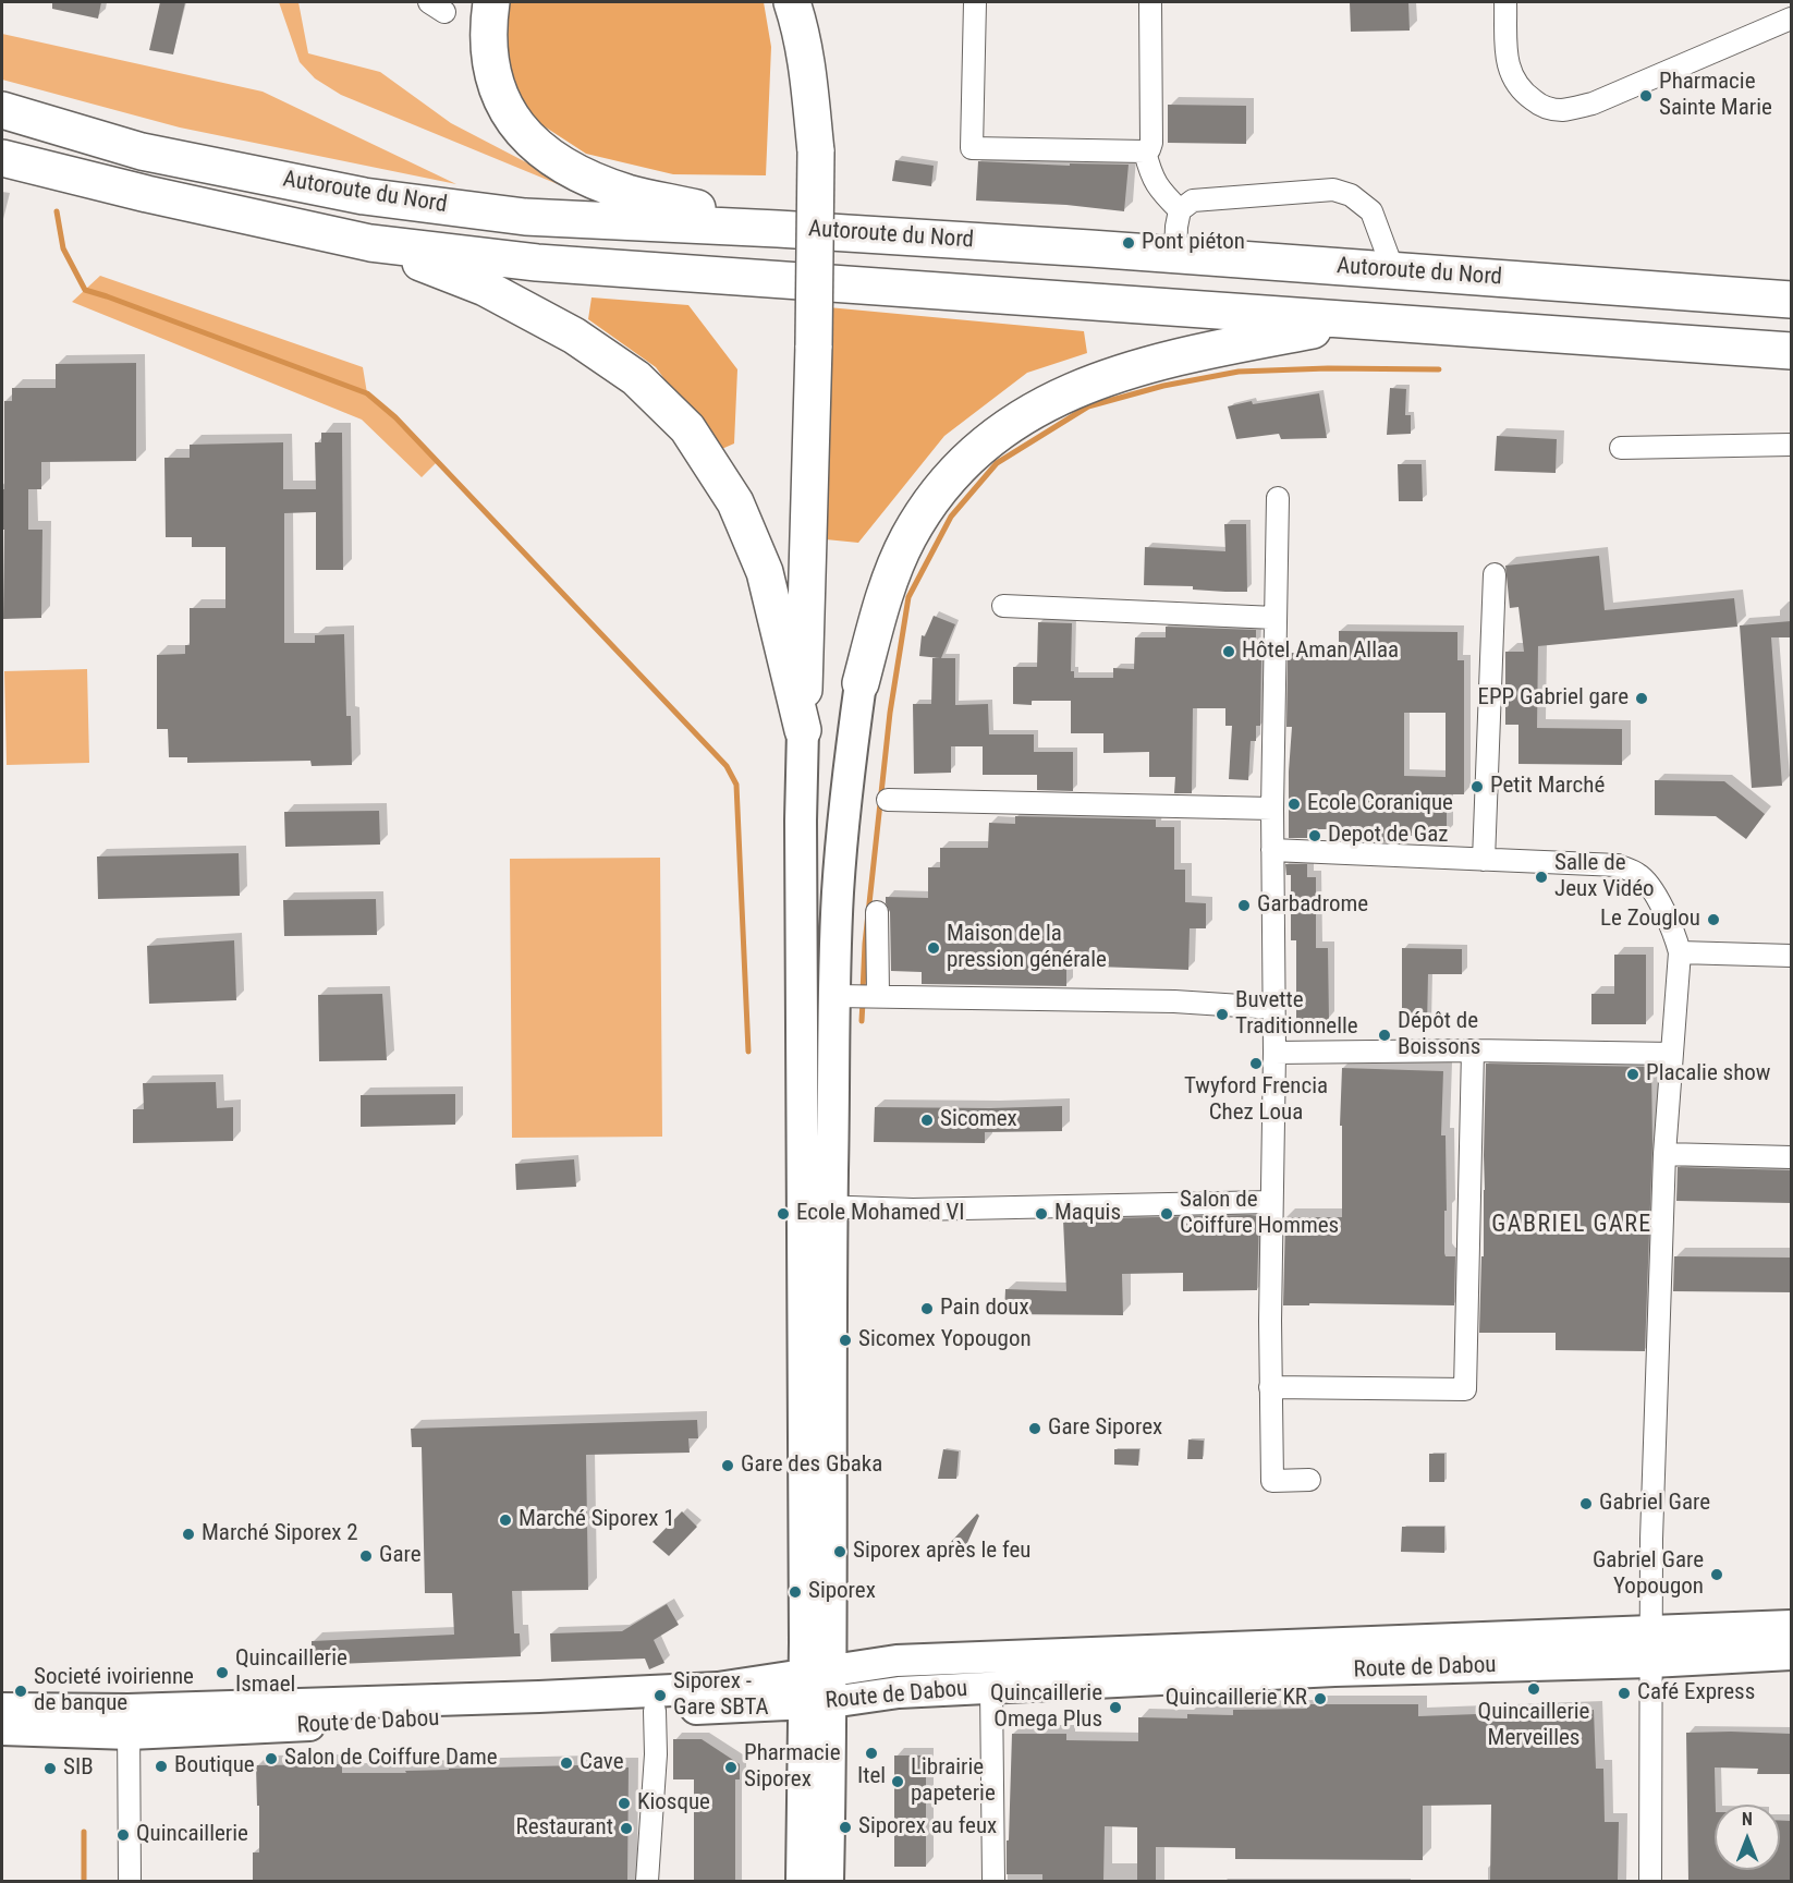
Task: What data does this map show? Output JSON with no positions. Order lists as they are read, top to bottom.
{
  "streets": {
    "highway": ["Autoroute du Nord"],
    "street": ["Route de Dabou"]
  },
  "districts": ["GABRIEL GARE"],
  "places": [
    "Pharmacie Sainte Marie",
    "Pont piéton",
    "Hôtel Aman Allaa",
    "EPP Gabriel gare",
    "Petit Marché",
    "Ecole Coranique",
    "Depot de Gaz",
    "Salle de Jeux Vidéo",
    "Garbadrome",
    "Le Zouglou",
    "Maison de la pression générale",
    "Buvette Traditionnelle",
    "Dépôt de Boissons",
    "Twyford Frencia Chez Loua",
    "Placalie show",
    "Sicomex",
    "Ecole Mohamed VI",
    "Maquis",
    "Salon de Coiffure Hommes",
    "Pain doux",
    "Sicomex Yopougon",
    "Gare Siporex",
    "Gare des Gbaka",
    "Gabriel Gare",
    "Marché Siporex 1",
    "Marché Siporex 2",
    "Siporex après le feu",
    "Gare",
    "Gabriel Gare Yopougon",
    "Siporex",
    "Quincaillerie Ismael",
    "Quincaillerie Merveilles",
    "Societé ivoirienne de banque",
    "Café Express",
    "Siporex - Gare SBTA",
    "Quincaillerie KR",
    "Quincaillerie Omega Plus",
    "Itel",
    "Salon de Coiffure Dame",
    "Cave",
    "Boutique",
    "Pharmacie Siporex",
    "SIB",
    "Librairie papeterie",
    "Kiosque",
    "Siporex au feux",
    "Restaurant",
    "Quincaillerie"
  ],
  "north": "top"
}
